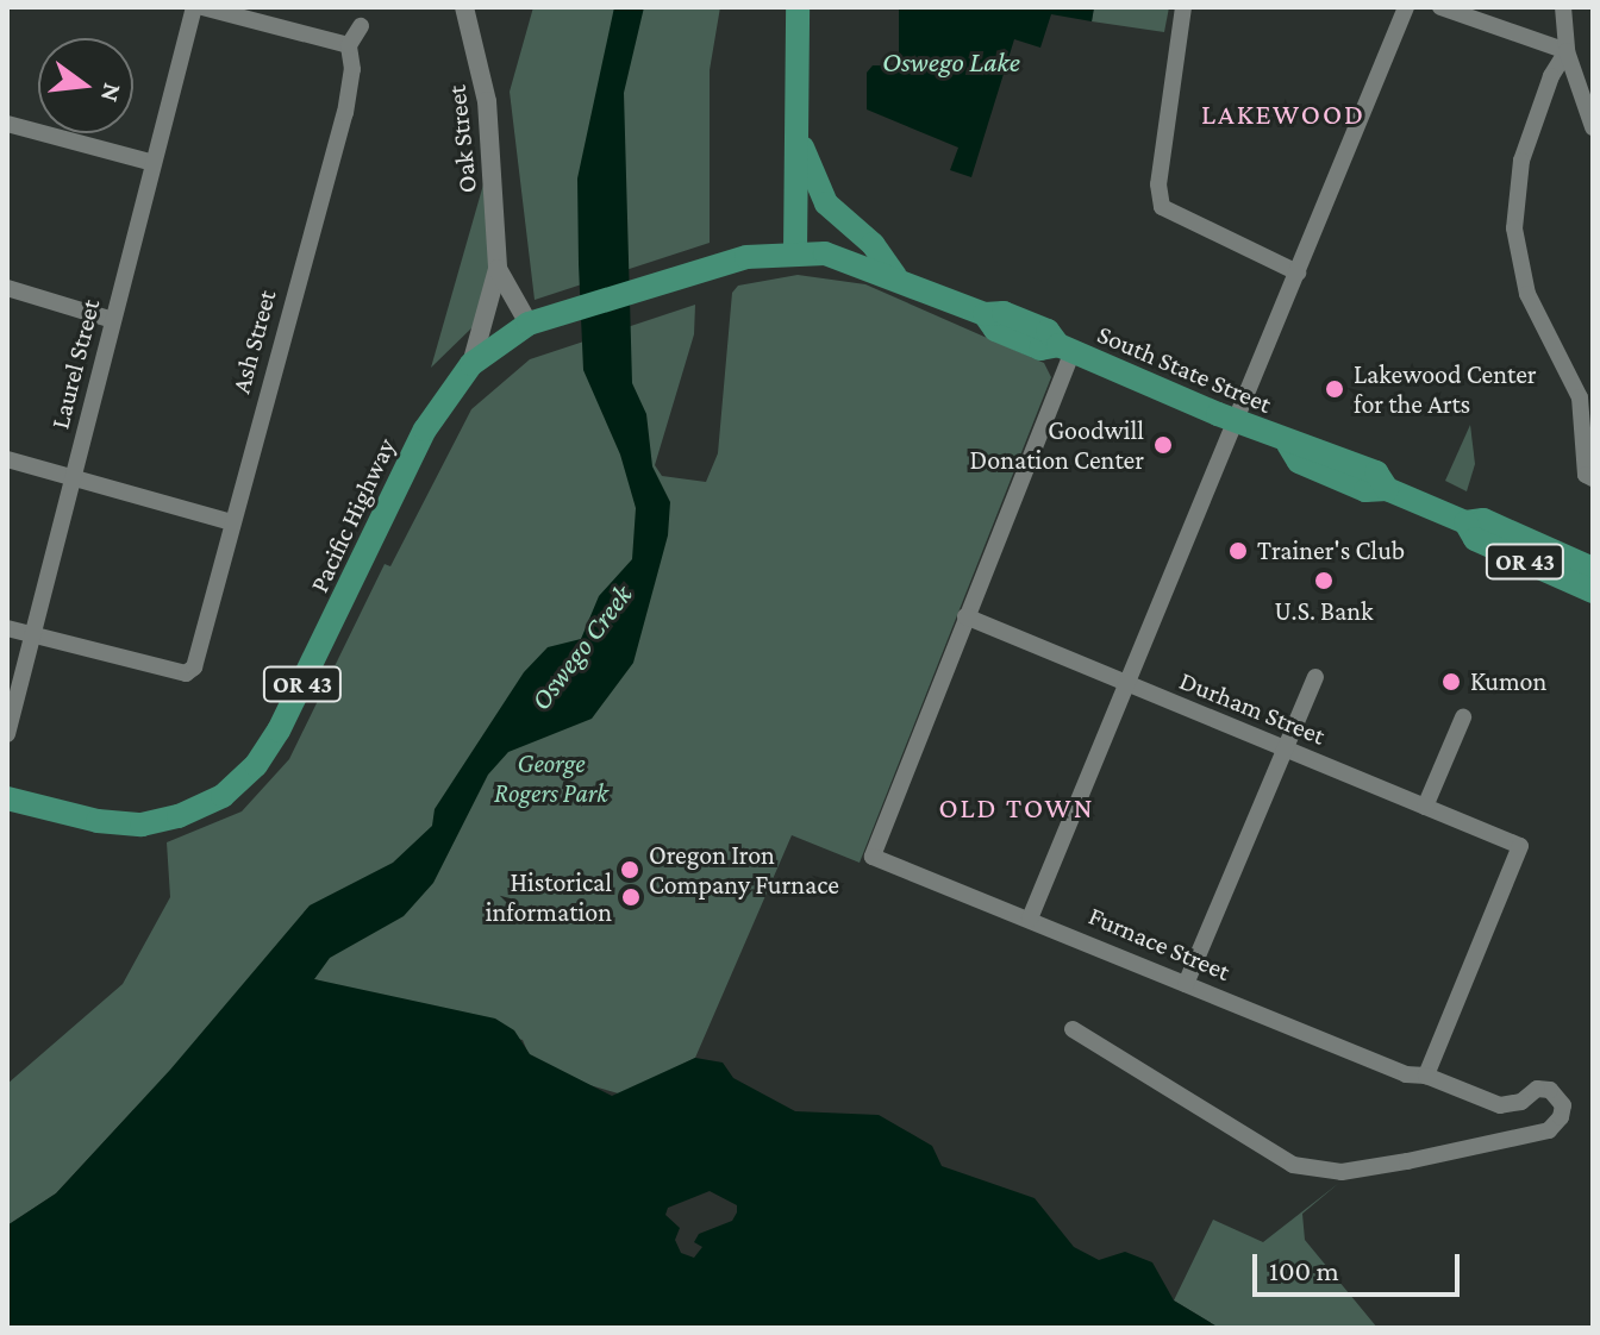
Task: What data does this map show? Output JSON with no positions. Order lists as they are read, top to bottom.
{
  "streets": {
    "main road": ["South State Street", "Pacific Highway", "OR 43"],
    "street": [
      "Oak Street",
      "Ash Street",
      "Laurel Street",
      "Durham Street",
      "Furnace Street"
    ]
  },
  "crossings": [
    ["Oak Street", "Pacific Highway"],
    ["Ash Street", "Laurel Street"],
    ["South State Street", "Pacific Highway"],
    ["Durham Street", "Furnace Street"]
  ],
  "districts": ["LAKEWOOD", "OLD TOWN"],
  "water": ["Oswego Lake", "Oswego Creek"],
  "parks": ["George Rogers Park"],
  "places": [
    "Lakewood Center for the Arts",
    "Goodwill Donation Center",
    "Trainer's Club",
    "U.S. Bank",
    "Kumon",
    "Oregon Iron Company Furnace",
    "Historical information"
  ],
  "scale_bar": "100 m",
  "north": "right"
}
